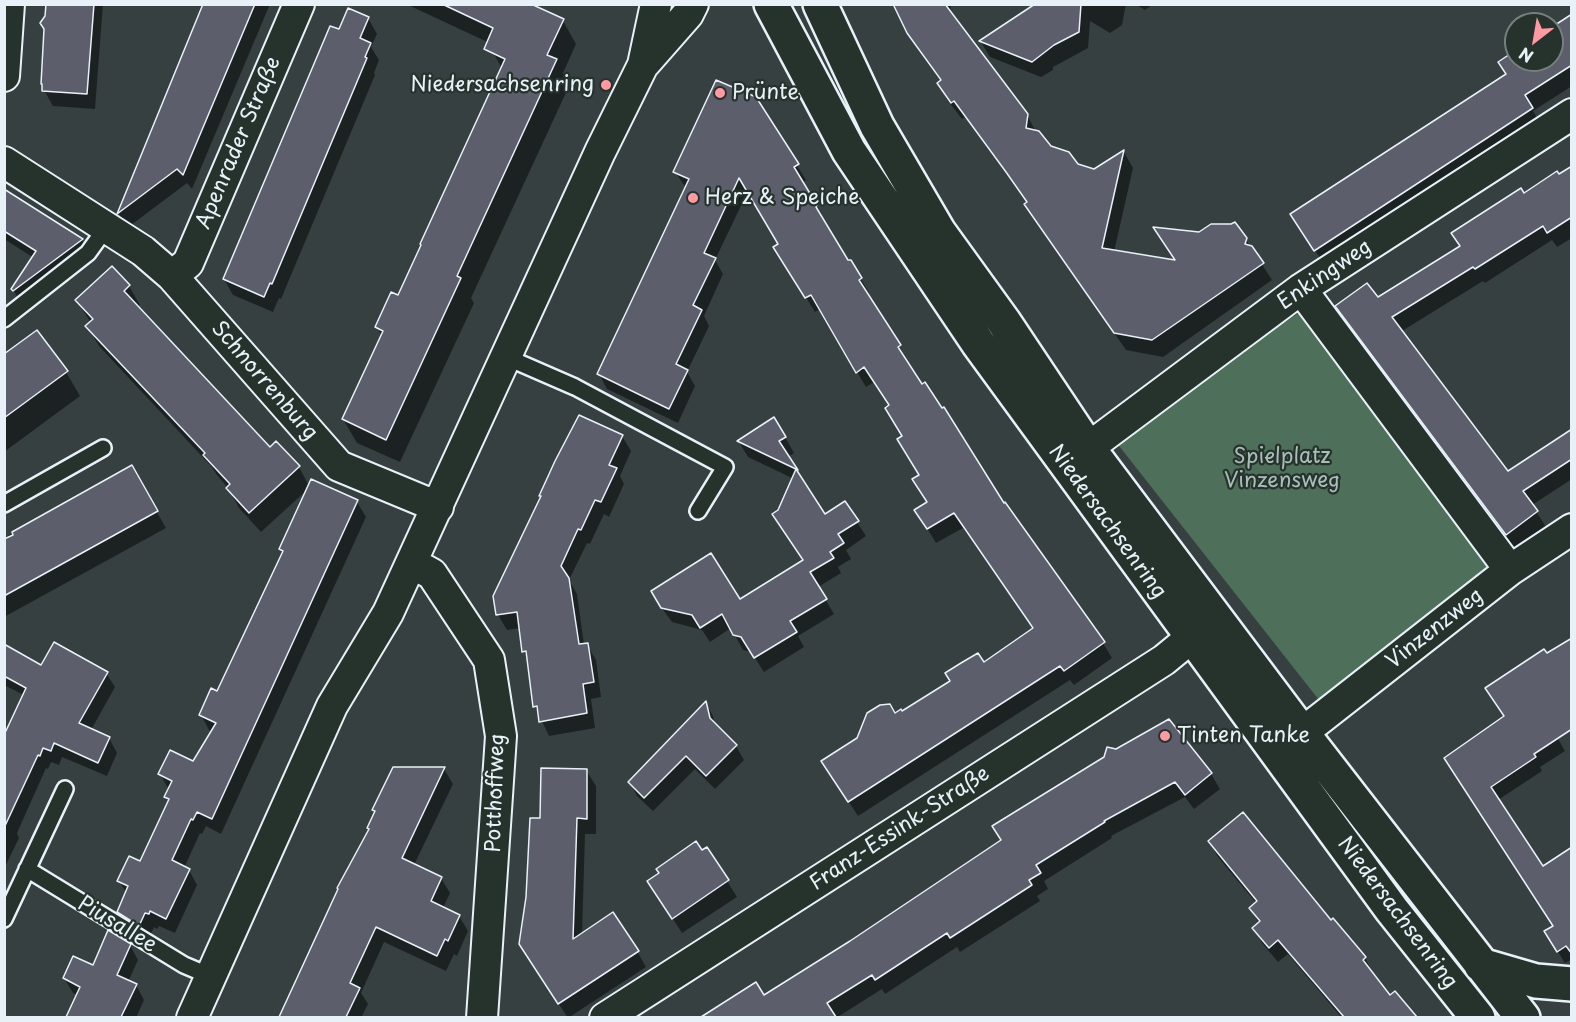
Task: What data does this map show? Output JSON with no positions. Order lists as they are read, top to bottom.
{
  "streets": {
    "main road": ["Niedersachsenring"],
    "street": [
      "Apenrader Straße",
      "Enkingweg",
      "Schnorrenburg",
      "Vinzenzweg",
      "Potthoffweg",
      "Franz-Essink-Straße"
    ],
    "lane": ["Piusallee"]
  },
  "crossings": [
    ["Apenrader Straße", "Schnorrenburg"],
    ["Enkingweg", "Niedersachsenring"],
    ["Niedersachsenring", "Vinzenzweg"],
    ["Niedersachsenring", "Franz-Essink-Straße"]
  ],
  "parks": ["Spielplatz Vinzensweg"],
  "places": [
    "Niedersachsenring",
    "Prünte",
    "Herz & Speiche",
    "Tinten Tanke"
  ],
  "north": "bottom left"
}
